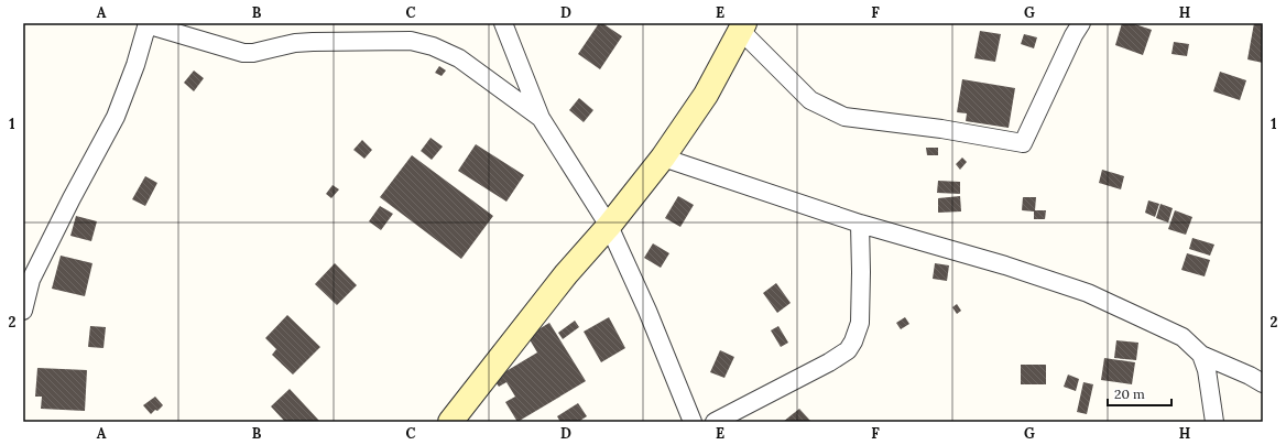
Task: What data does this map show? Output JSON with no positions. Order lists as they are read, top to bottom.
{
  "scale_bar": "20 m",
  "grid": {
    "columns": [
      "A",
      "B",
      "C",
      "D",
      "E",
      "F",
      "G",
      "H"
    ],
    "rows": ["1", "2"]
  }
}
